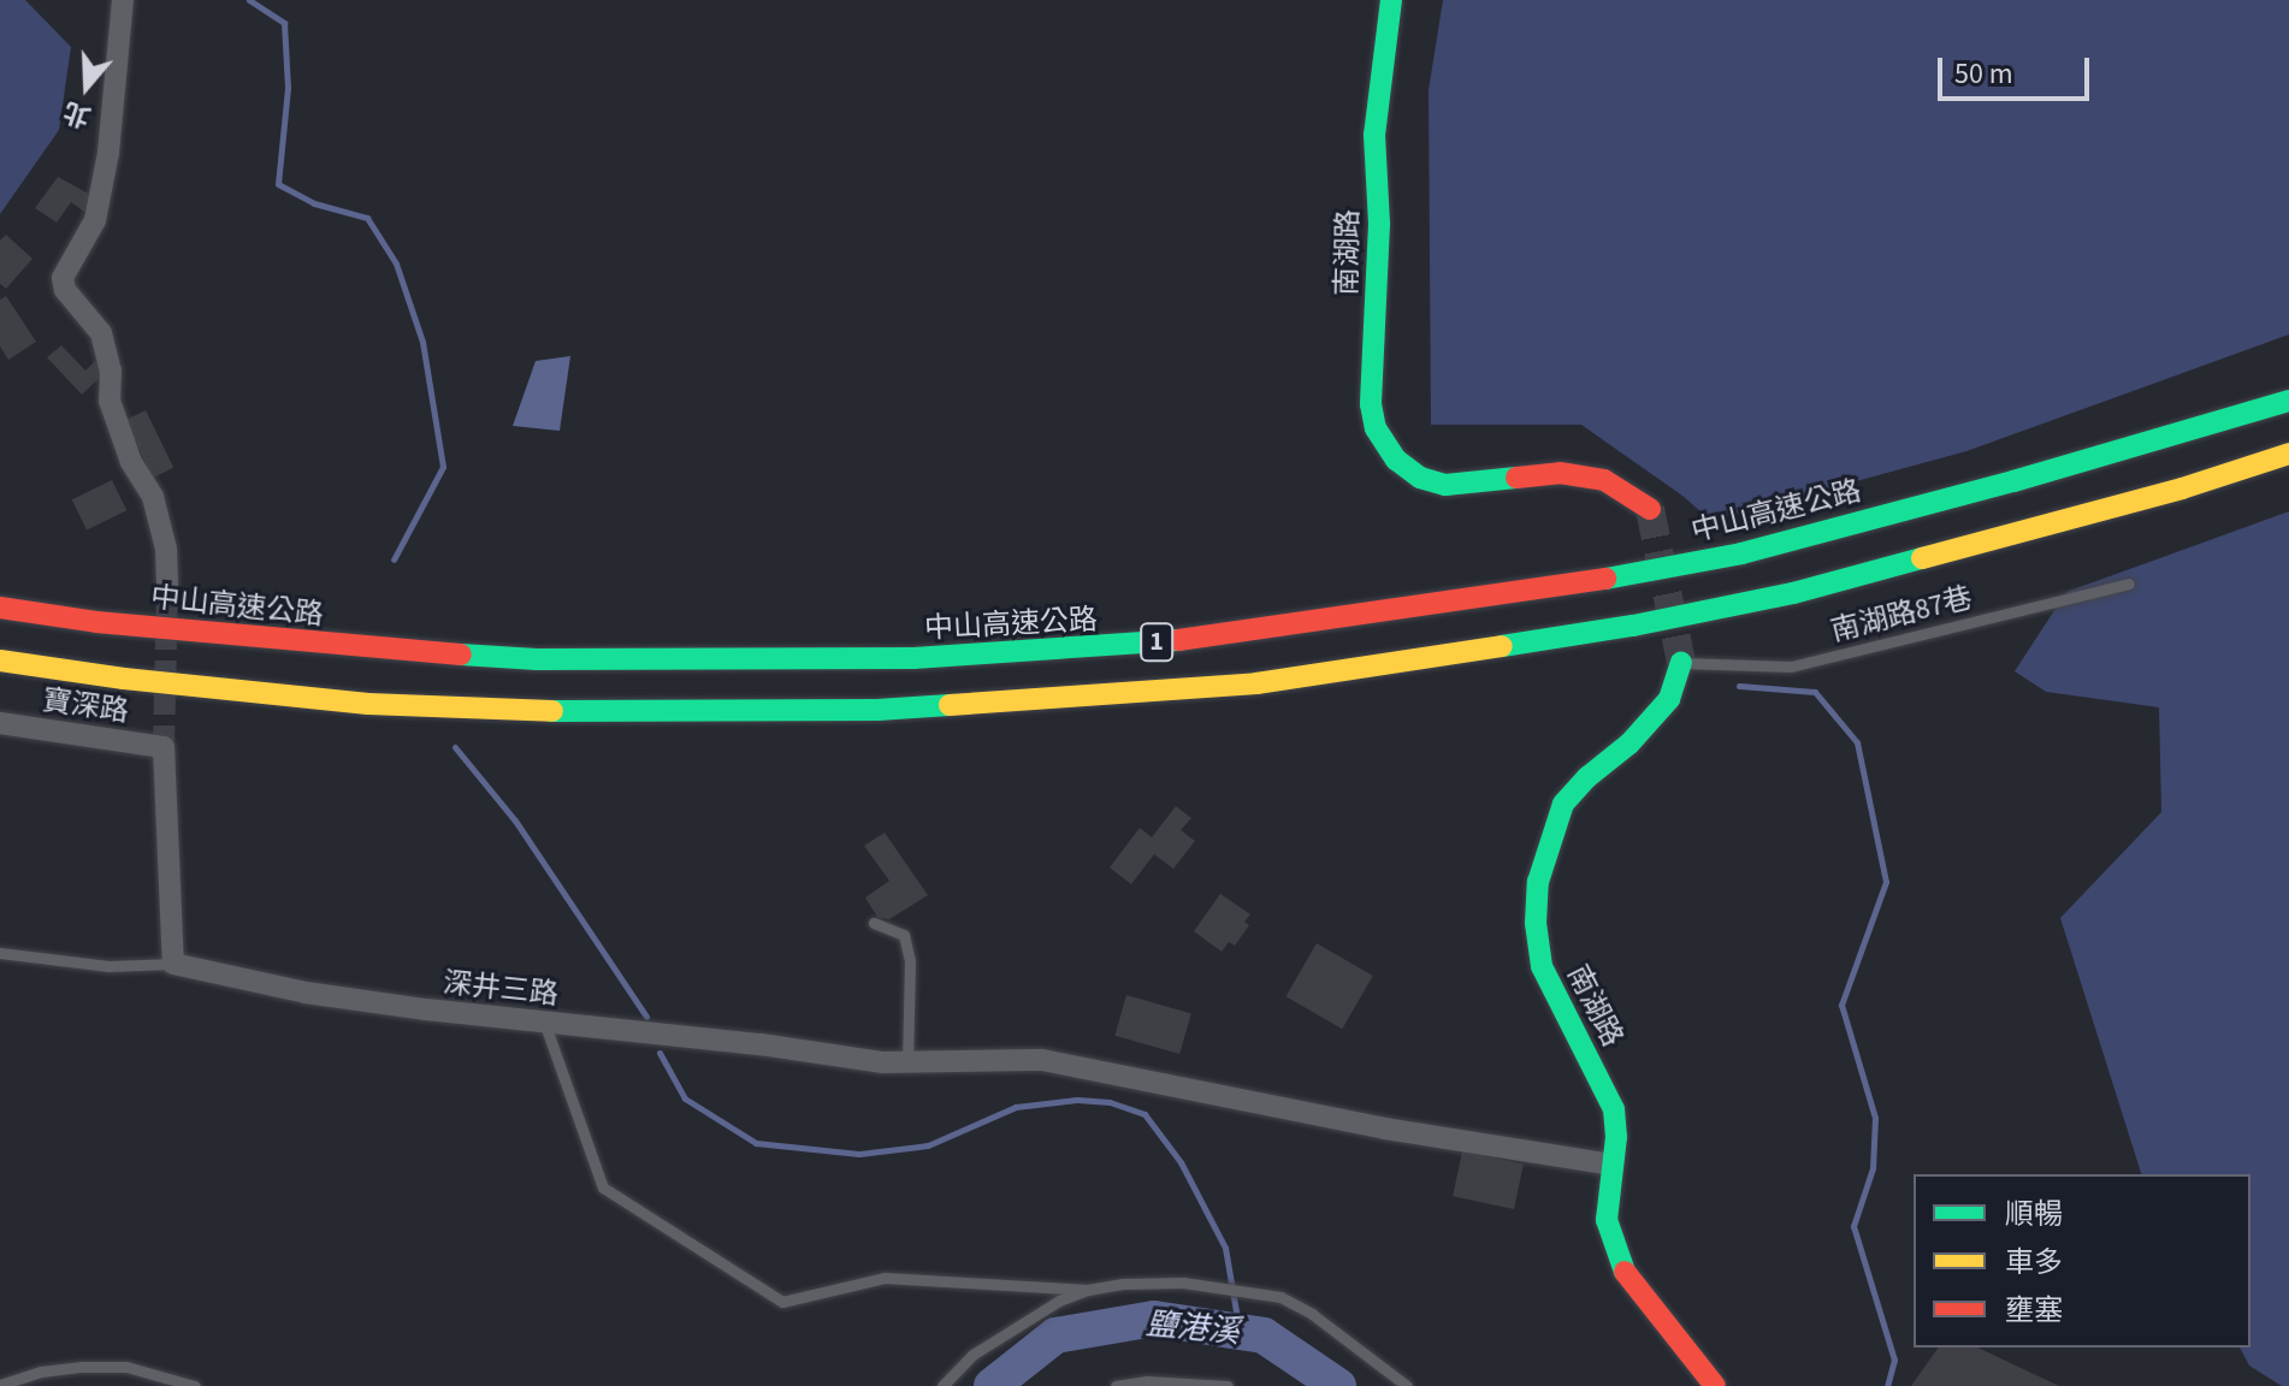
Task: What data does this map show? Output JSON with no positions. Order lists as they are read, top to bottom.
{
  "streets": {
    "main road": ["南湖路", "中山高速公路", "1"],
    "street": ["寶深路", "深井三路"],
    "lane": ["南湖路87巷"]
  },
  "crossings": [
    ["南湖路", "南湖路87巷"],
    ["南湖路", "深井三路"],
    ["寶深路", "深井三路"]
  ],
  "water": ["鹽港溪"],
  "legend": ["順暢", "車多", "壅塞"],
  "scale_bar": "50 m",
  "north": "bottom"
}
